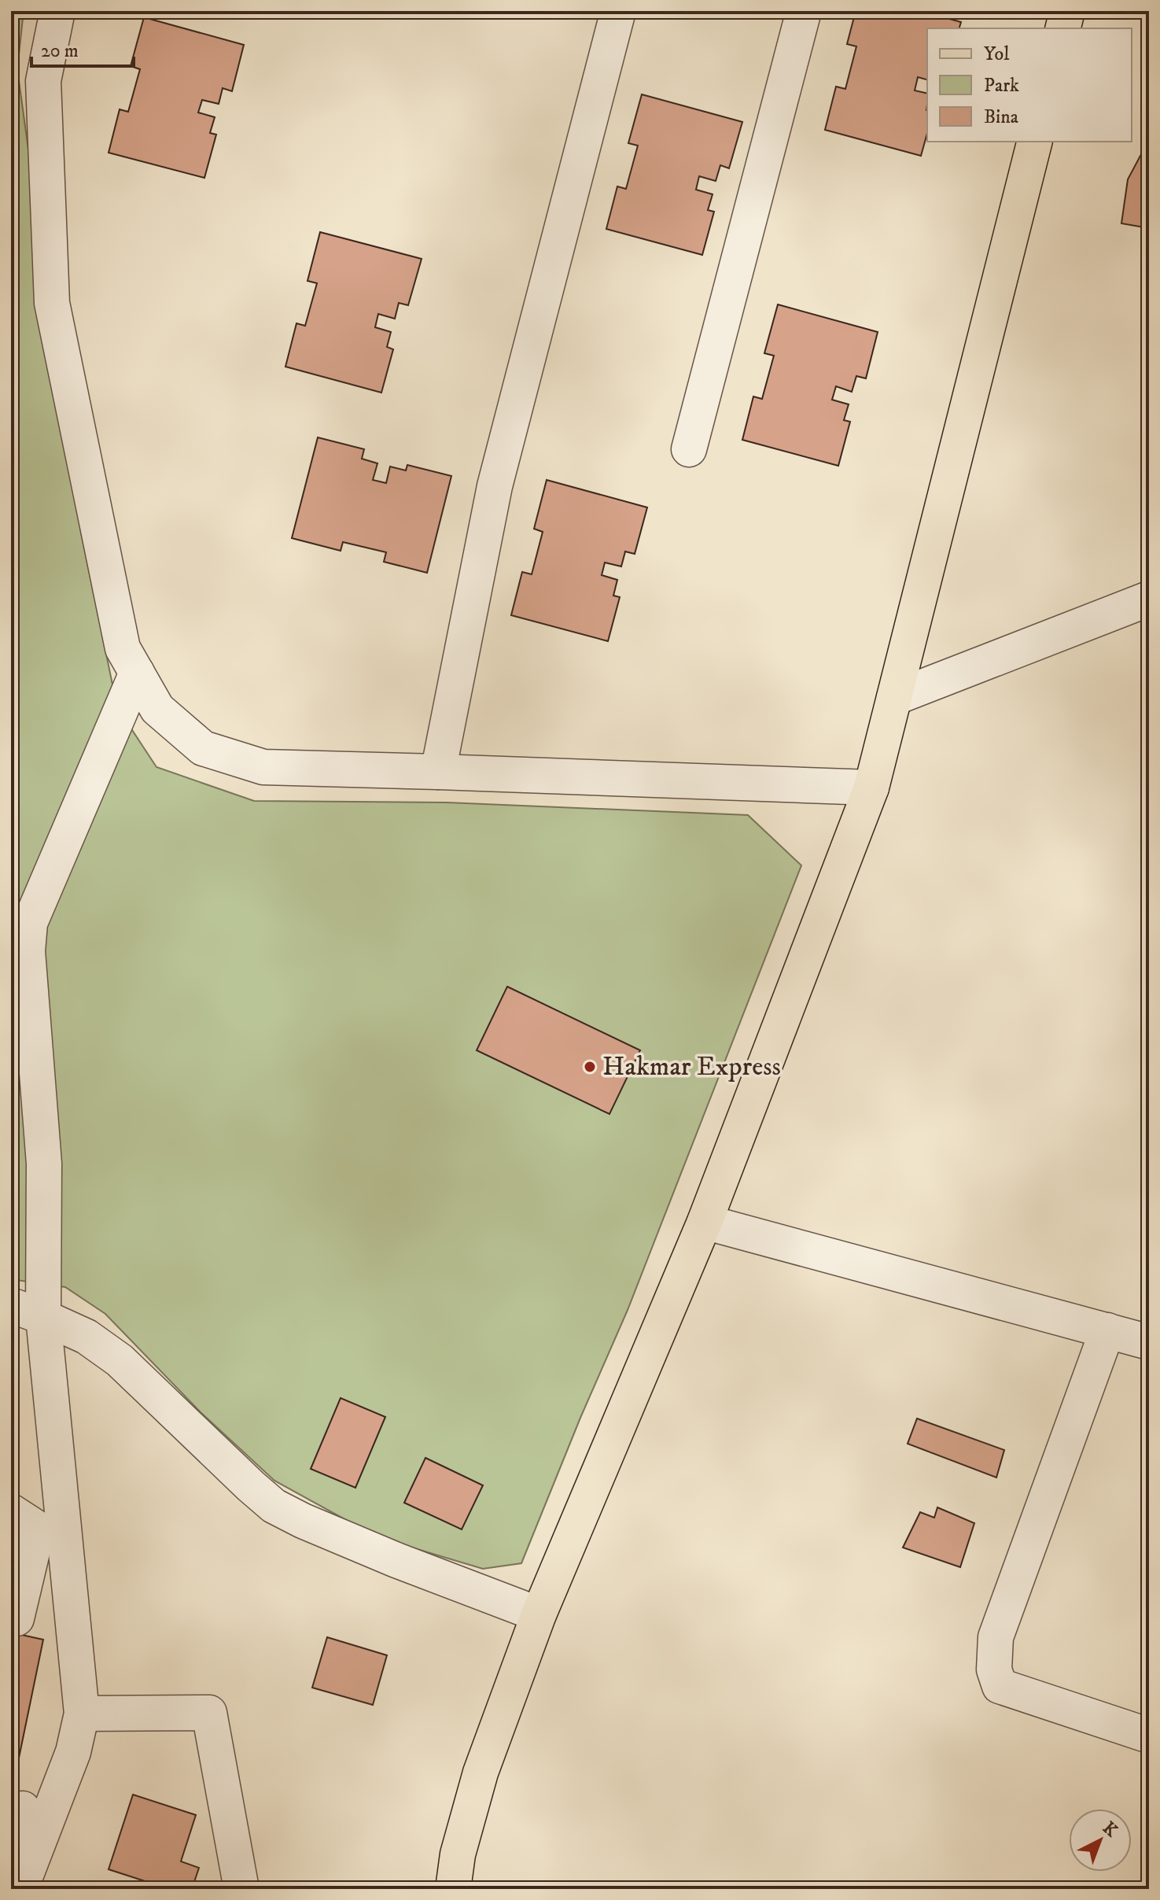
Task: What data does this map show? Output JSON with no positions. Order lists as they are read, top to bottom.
{
  "places": ["Hakmar Express"],
  "legend": ["Yol", "Park", "Bina"],
  "scale_bar": "20 m",
  "north": "top right"
}
